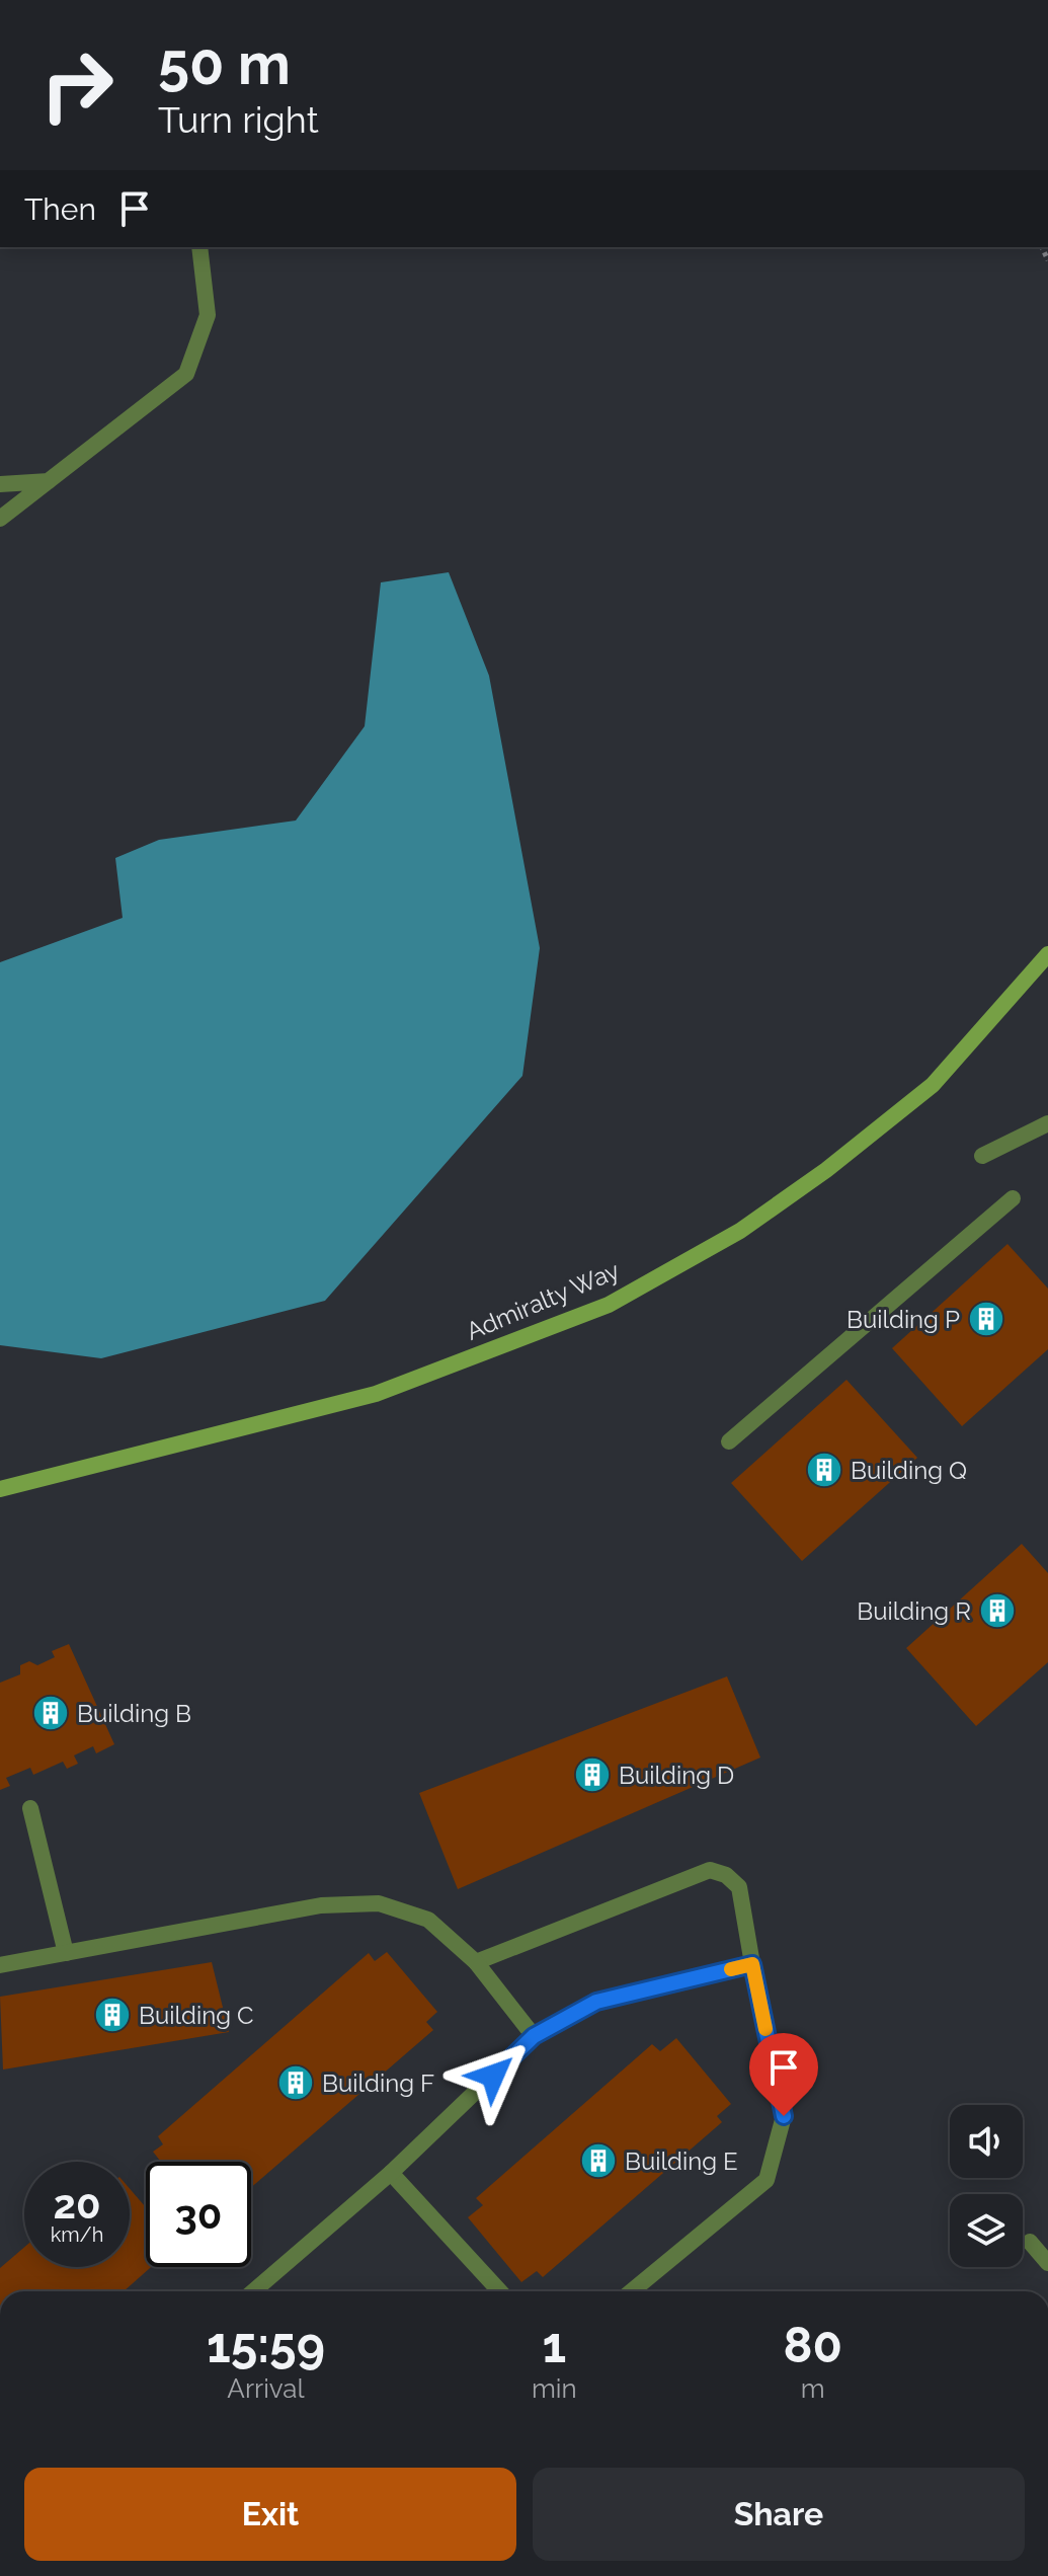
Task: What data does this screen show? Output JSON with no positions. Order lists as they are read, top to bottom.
{
  "streets": {
    "street": ["Admiralty Way"]
  },
  "places": {
    "building": [
      "Building P",
      "Building Q",
      "Building R",
      "Building B",
      "Building D",
      "Building C",
      "Building F",
      "Building E"
    ]
  },
  "page": {
    "turn": ["50 m", "Turn right"],
    "then": "Then",
    "speed": "20 km/h",
    "limit": "30",
    "eta": [
      "15:59",
      "Arrival",
      "1",
      "min",
      "80",
      "m"
    ],
    "buttons": ["Exit", "Share"]
  }
}
